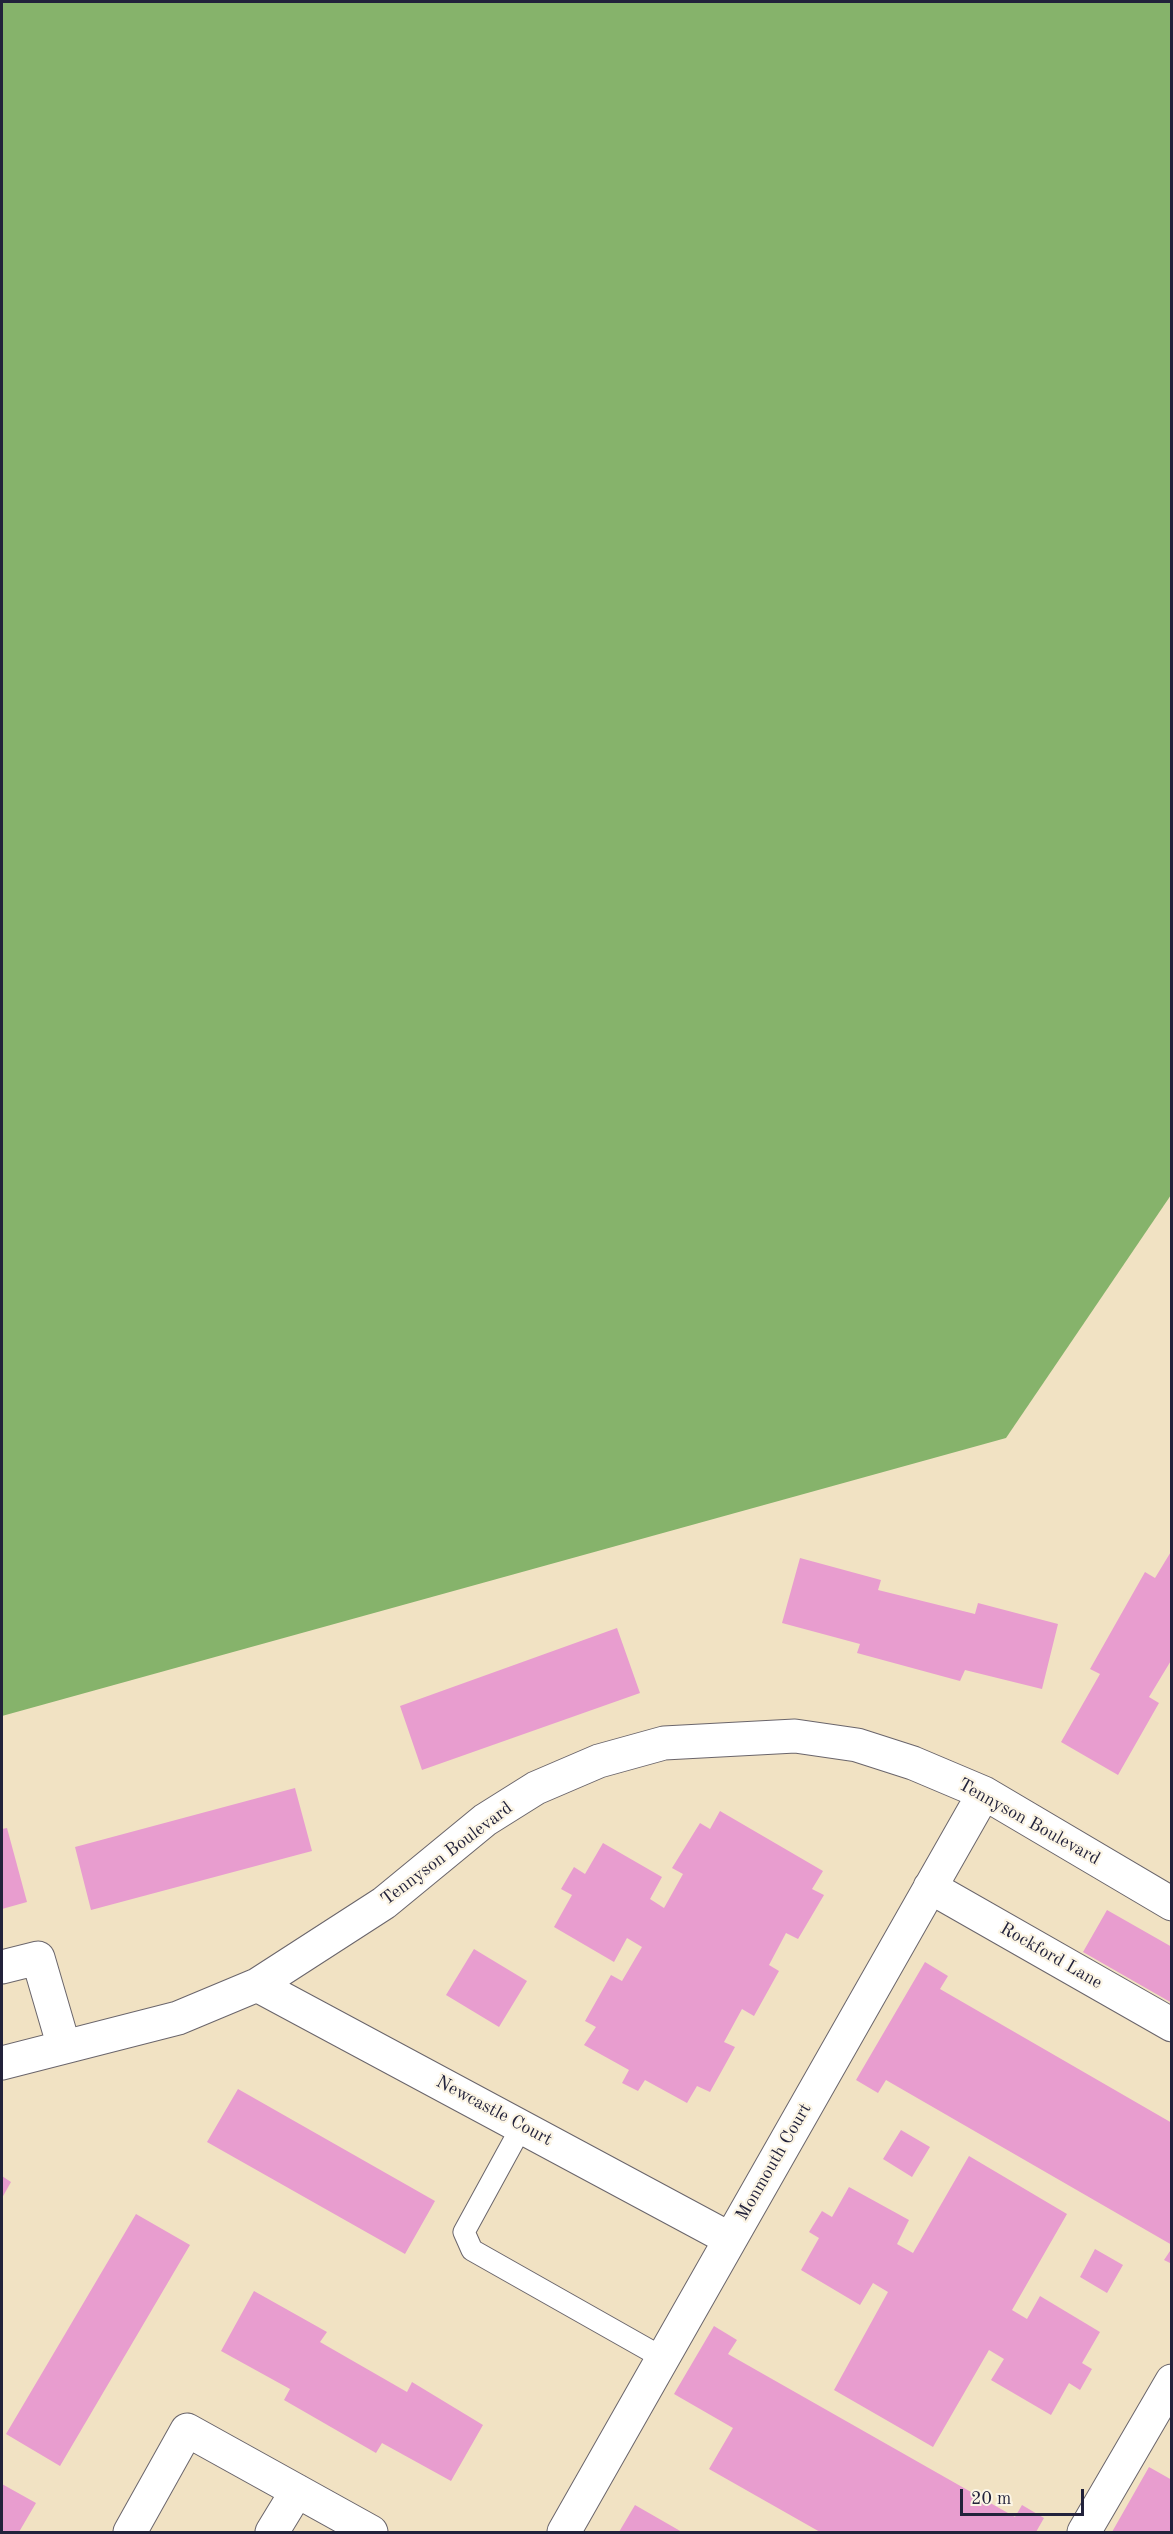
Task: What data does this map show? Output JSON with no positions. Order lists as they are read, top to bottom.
{
  "streets": {
    "street": [
      "Tennyson Boulevard",
      "Rockford Lane",
      "Newcastle Court",
      "Monmouth Court"
    ]
  },
  "crossings": [
    ["Tennyson Boulevard", "Newcastle Court"],
    ["Tennyson Boulevard", "Monmouth Court"],
    ["Rockford Lane", "Monmouth Court"],
    ["Newcastle Court", "Monmouth Court"]
  ],
  "scale_bar": "20 m"
}
